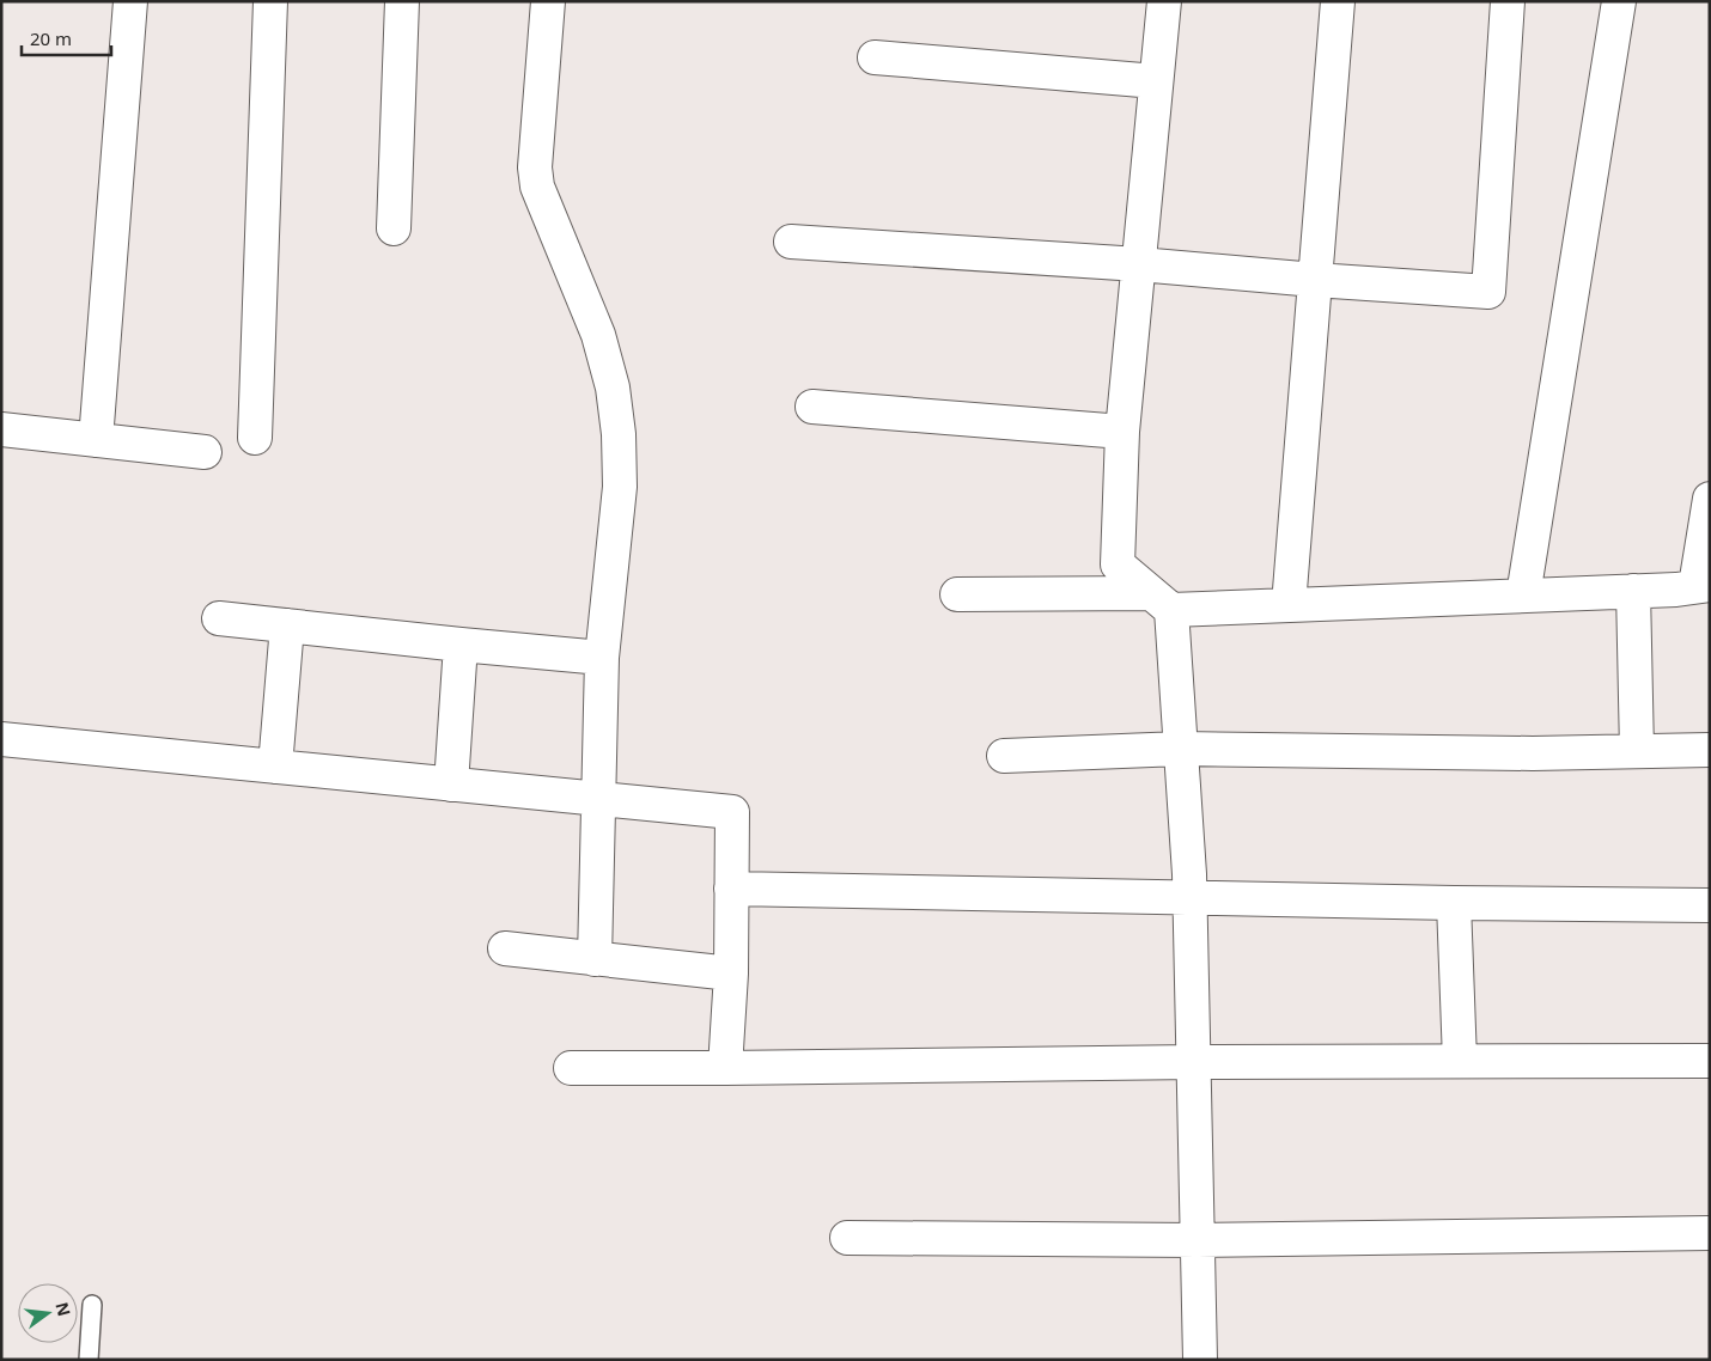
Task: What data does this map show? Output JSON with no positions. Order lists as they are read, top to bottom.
{
  "scale_bar": "20 m",
  "north": "right"
}
